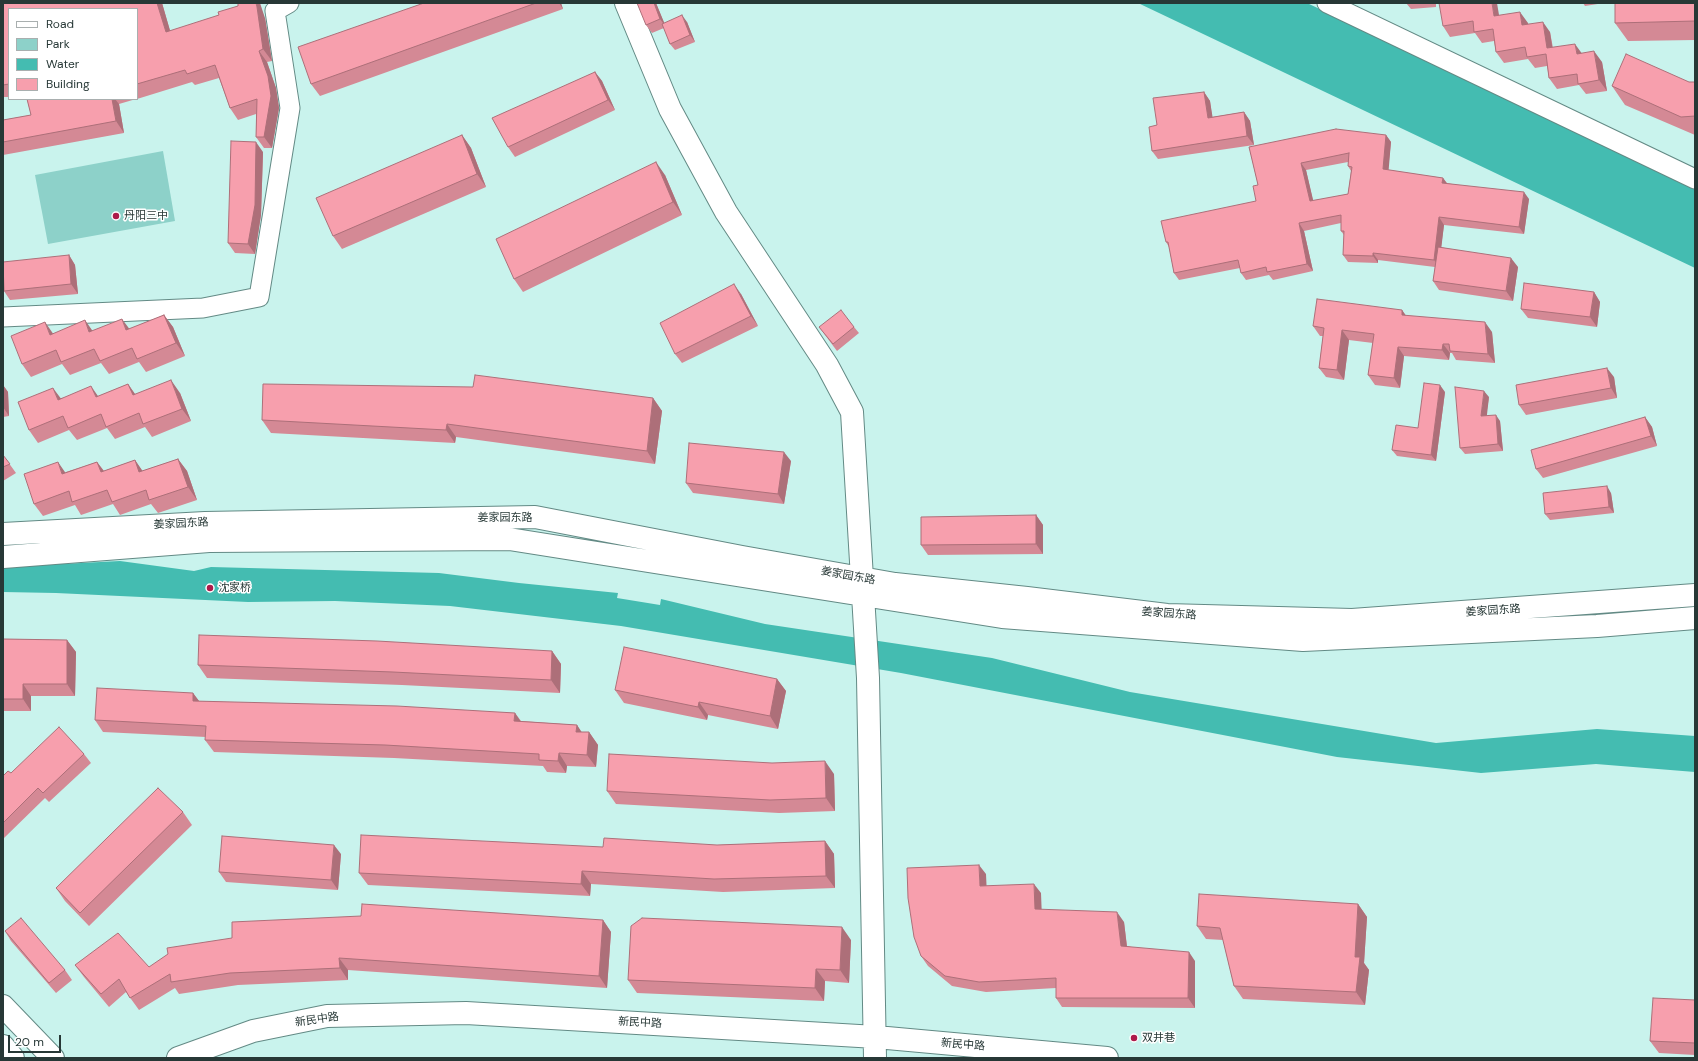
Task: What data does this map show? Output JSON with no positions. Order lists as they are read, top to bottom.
{
  "streets": {
    "main road": ["姜家园东路", "新民中路"]
  },
  "places": ["丹阳三中", "沈家桥", "双井巷"],
  "legend": [
    "Road",
    "Park",
    "Water",
    "Building"
  ],
  "scale_bar": "20 m"
}
